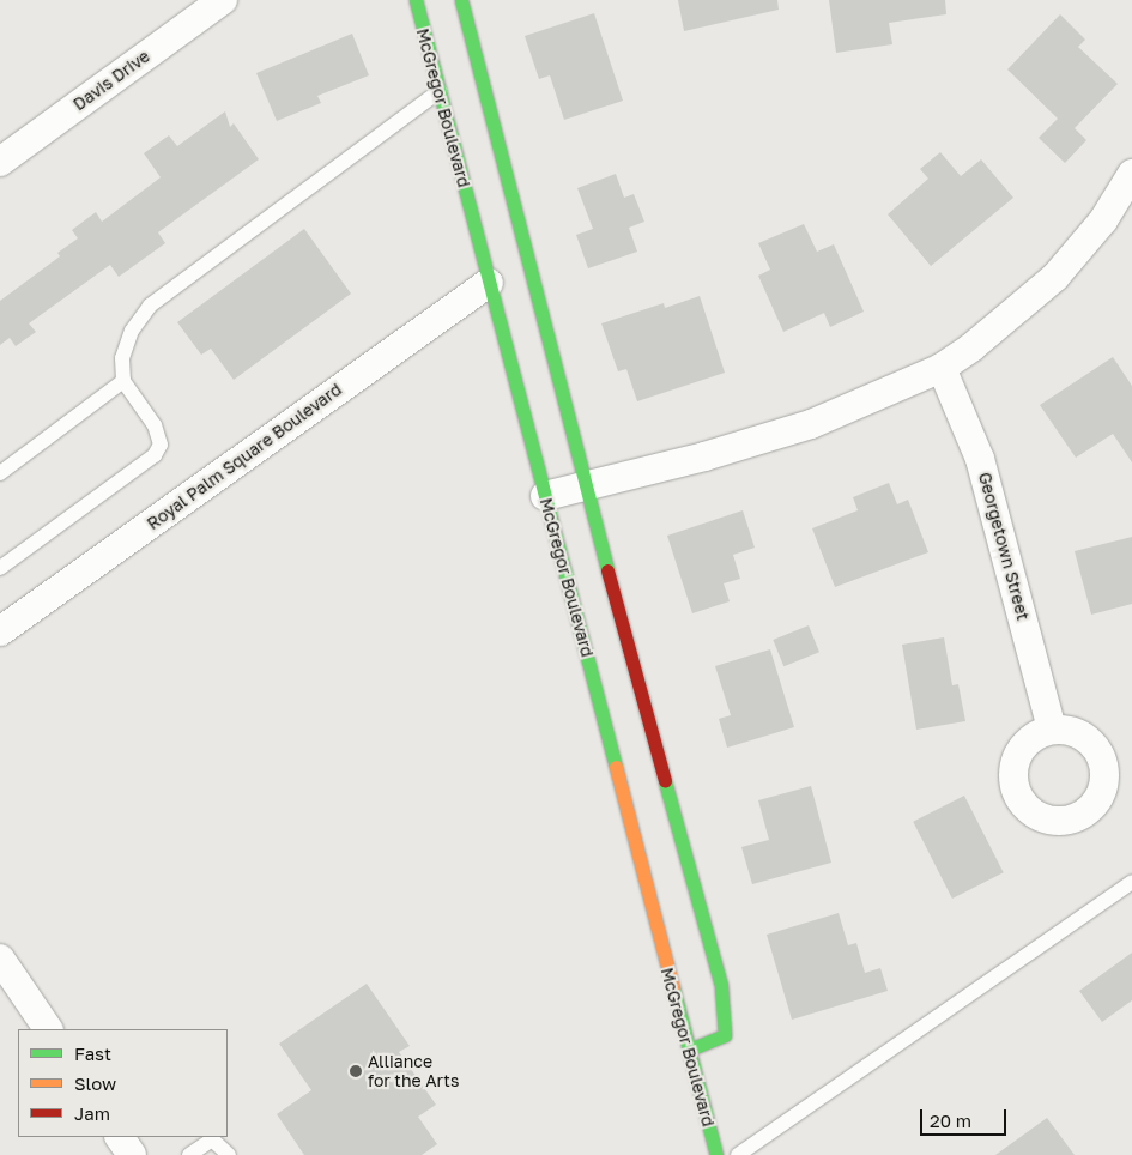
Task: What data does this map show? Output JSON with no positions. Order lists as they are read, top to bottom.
{
  "streets": {
    "main road": ["McGregor Boulevard"],
    "street": ["Davis Drive", "Royal Palm Square Boulevard", "Georgetown Street"]
  },
  "crossings": [
    ["McGregor Boulevard", "Royal Palm Square Boulevard"]
  ],
  "places": ["Alliance for the Arts"],
  "legend": ["Fast", "Slow", "Jam"],
  "scale_bar": "20 m"
}
